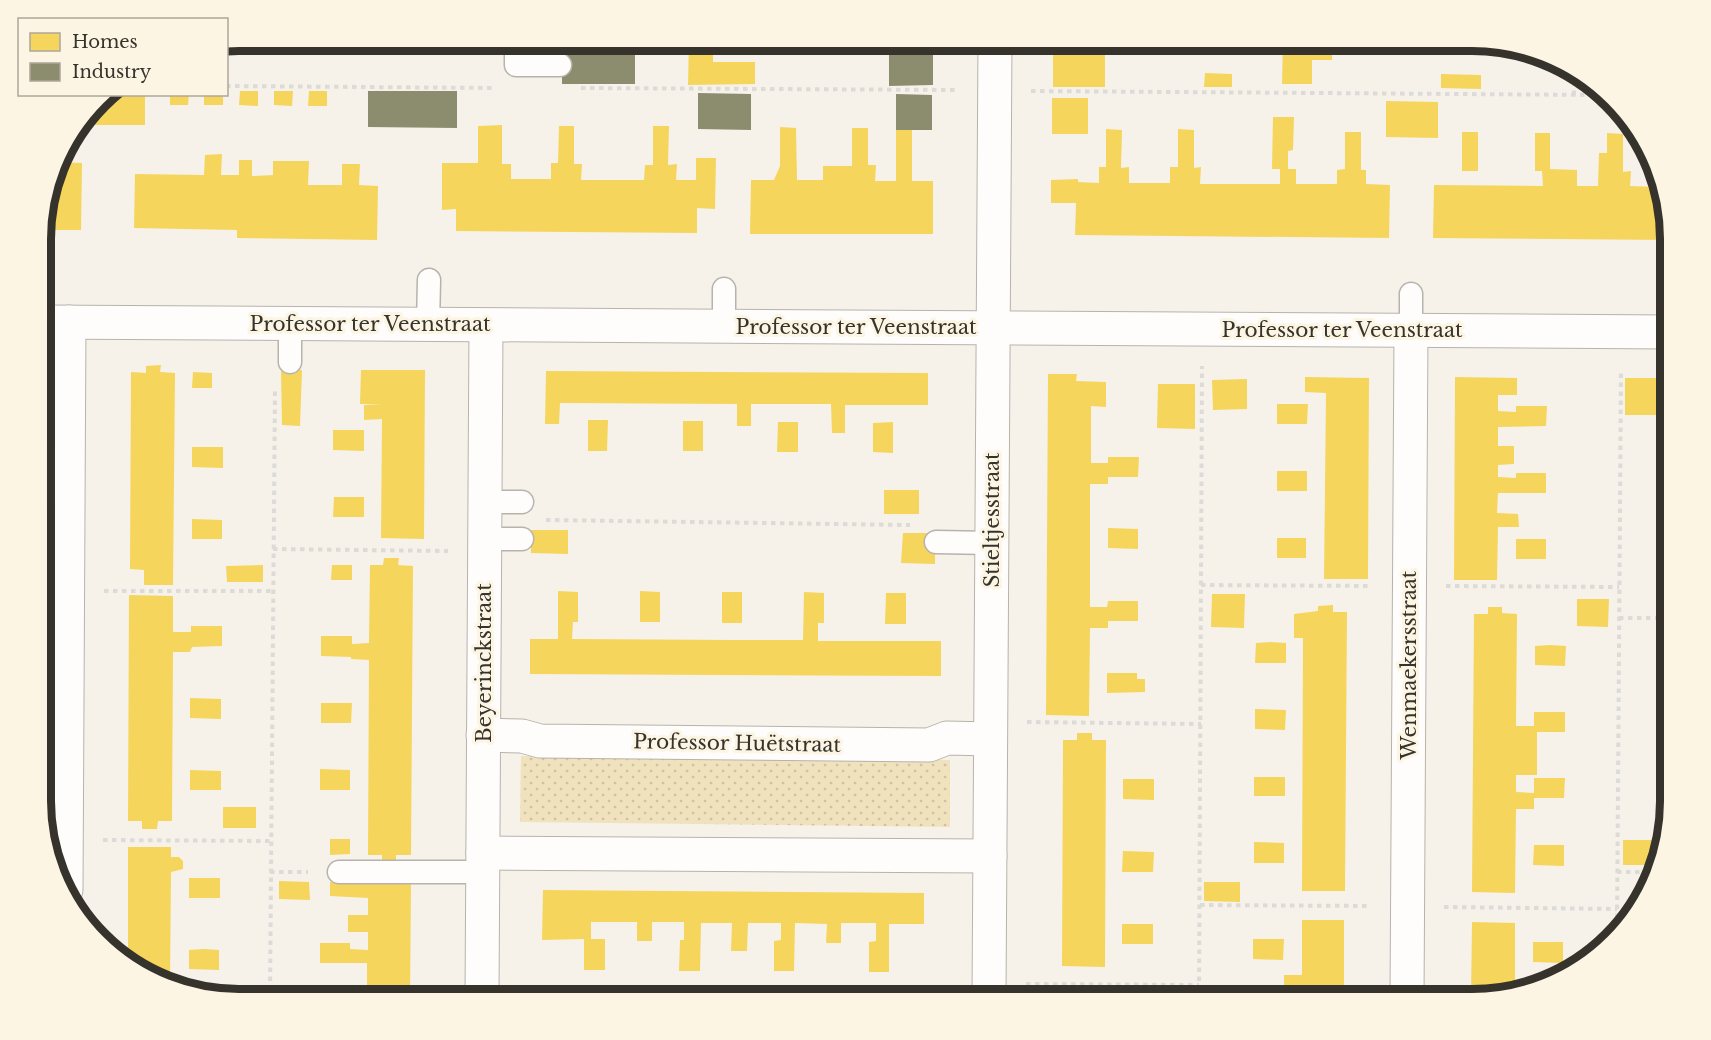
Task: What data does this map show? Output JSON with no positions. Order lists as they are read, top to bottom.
{
  "streets": {
    "street": [
      "Professor ter Veenstraat",
      "Stieltjesstraat",
      "Beyerinckstraat",
      "Wenmaekersstraat",
      "Professor Huëtstraat"
    ]
  },
  "crossings": [
    ["Professor ter Veenstraat", "Stieltjesstraat"],
    ["Professor ter Veenstraat", "Beyerinckstraat"],
    ["Professor ter Veenstraat", "Wenmaekersstraat"],
    ["Stieltjesstraat", "Professor Huëtstraat"],
    ["Beyerinckstraat", "Professor Huëtstraat"]
  ],
  "legend": ["Homes", "Industry"]
}
